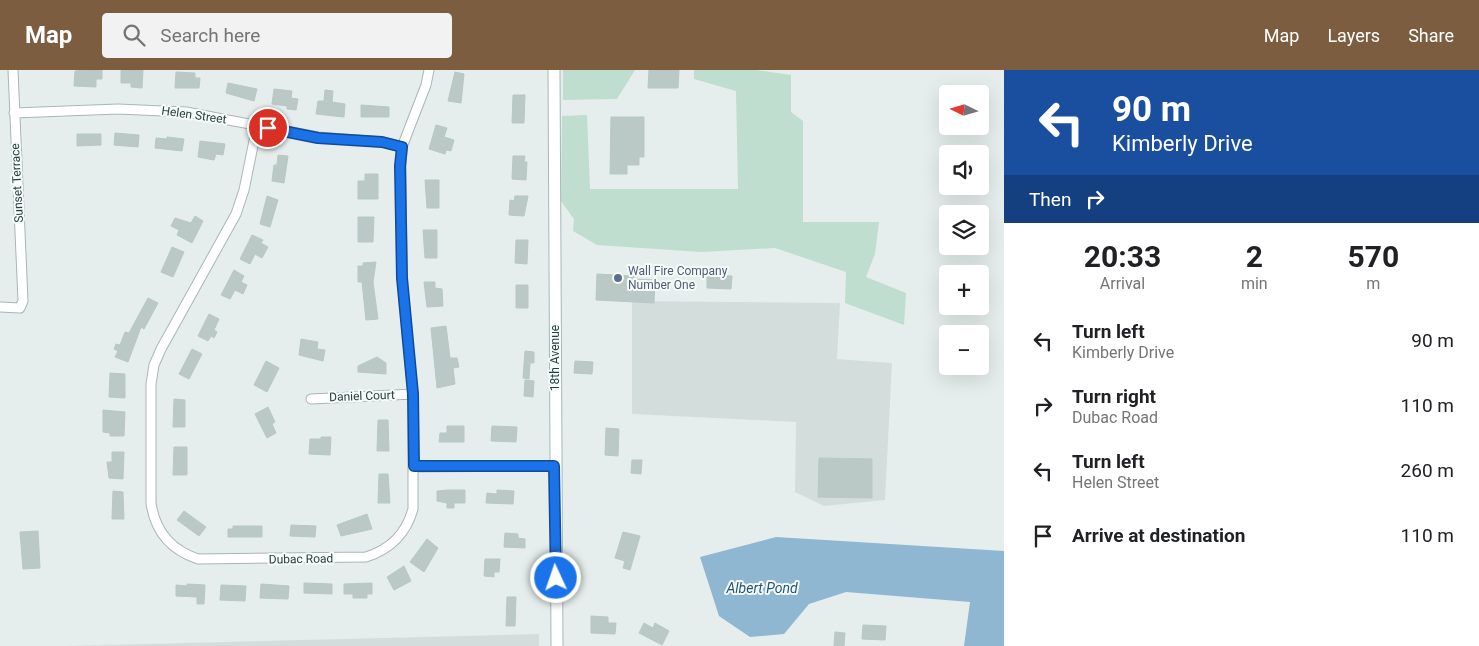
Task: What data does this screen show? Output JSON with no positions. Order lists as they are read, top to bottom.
{
  "streets": {
    "street": [
      "Helen Street",
      "Sunset Terrace",
      "18th Avenue",
      "Daniel Court",
      "Dubac Road"
    ]
  },
  "crossings": [
    ["Helen Street", "Sunset Terrace"],
    ["Helen Street", "Dubac Road"],
    ["Daniel Court", "Dubac Road"]
  ],
  "water": ["Albert Pond"],
  "places": ["Wall Fire Company Number One"],
  "north": "left",
  "page": {
    "header": "Map",
    "search": "Search here",
    "nav": ["Map", "Layers", "Share"],
    "turn": ["90 m", "Kimberly Drive"],
    "map_buttons": ["+", "−"],
    "then": "Then",
    "eta": [
      "20:33",
      "Arrival",
      "2",
      "min",
      "570",
      "m"
    ],
    "list": [
      {
        "name": "Turn left",
        "note": "Kimberly Drive",
        "value": "90 m"
      },
      {
        "name": "Turn right",
        "note": "Dubac Road",
        "value": "110 m"
      },
      {
        "name": "Turn left",
        "note": "Helen Street",
        "value": "260 m"
      },
      {
        "name": "Arrive at destination",
        "value": "110 m"
      }
    ]
  }
}
